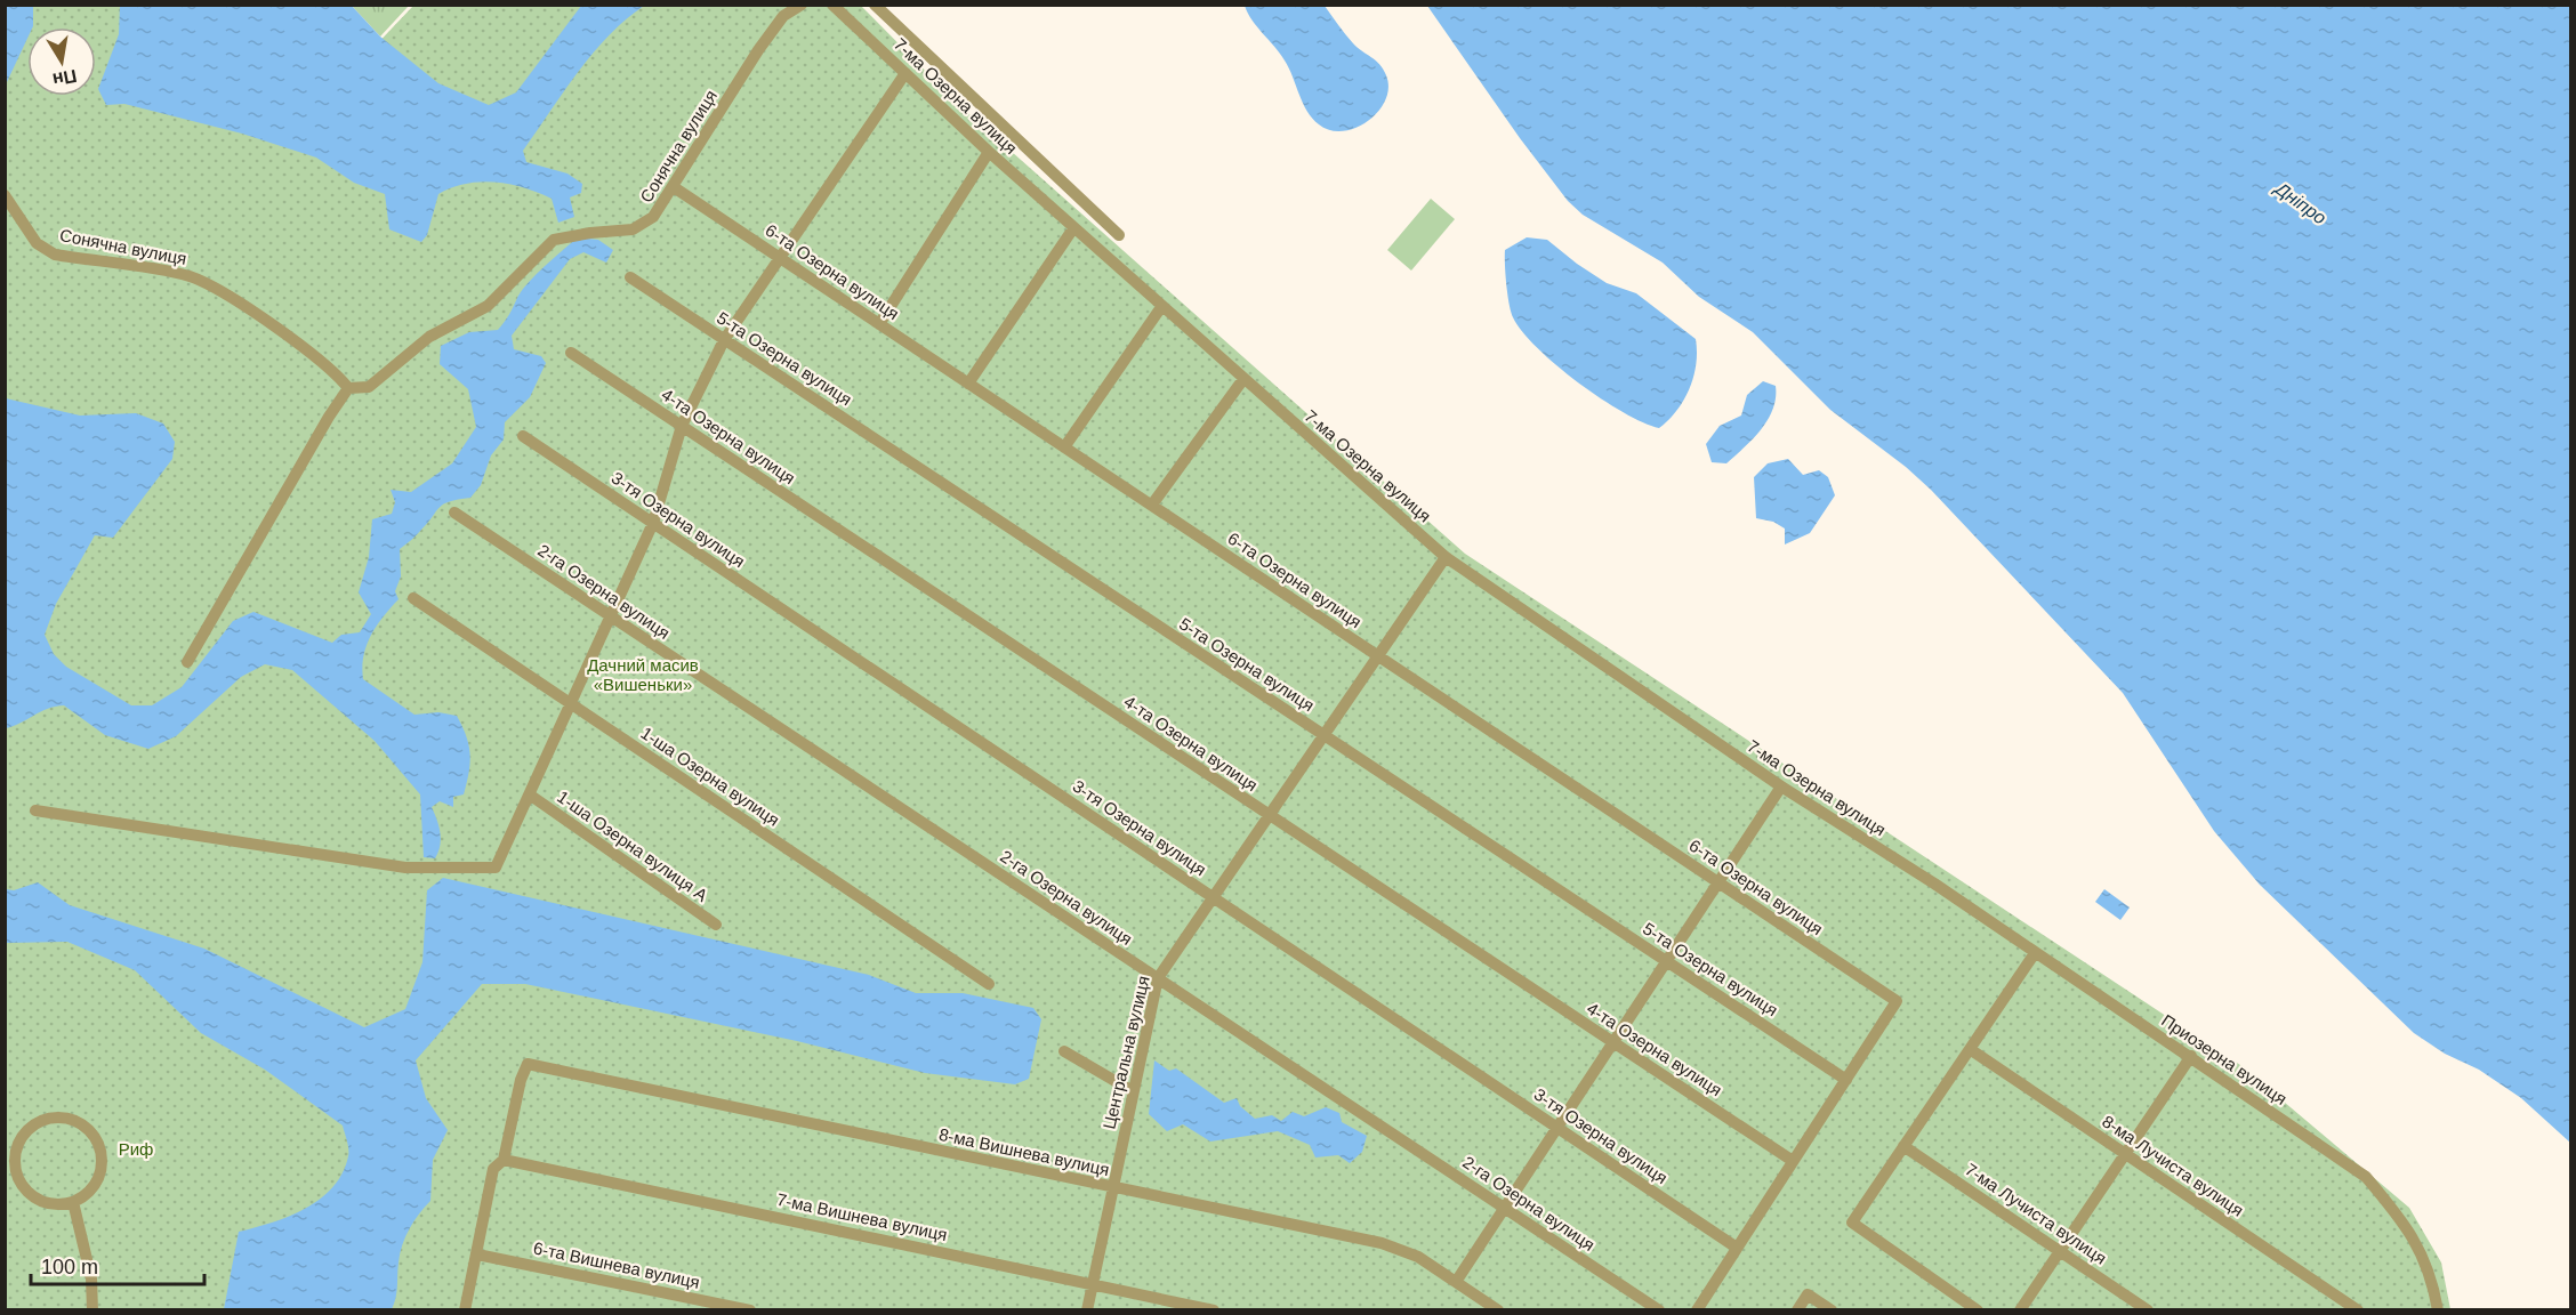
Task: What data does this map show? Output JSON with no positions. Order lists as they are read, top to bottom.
{
  "streets": {
    "street": [
      "7-ма Озерна вулиця",
      "Сонячна вулиця",
      "6-та Озерна вулиця",
      "5-та Озерна вулиця",
      "4-та Озерна вулиця",
      "3-тя Озерна вулиця",
      "2-га Озерна вулиця",
      "1-ша Озерна вулиця",
      "1-ша Озерна вулиця А",
      "Центральна вулиця",
      "Приозерна вулиця",
      "8-ма Вишнева вулиця",
      "8-ма Лучиста вулиця",
      "7-ма Лучиста вулиця",
      "7-ма Вишнева вулиця",
      "6-та Вишнева вулиця"
    ]
  },
  "crossings": [
    ["7-ма Озерна вулиця", "Центральна вулиця"],
    ["7-ма Озерна вулиця", "Приозерна вулиця"],
    ["Сонячна вулиця", "6-та Озерна вулиця"],
    ["6-та Озерна вулиця", "5-та Озерна вулиця"],
    ["6-та Озерна вулиця", "Центральна вулиця"],
    ["5-та Озерна вулиця", "Центральна вулиця"],
    ["4-та Озерна вулиця", "Центральна вулиця"],
    ["3-тя Озерна вулиця", "Центральна вулиця"],
    ["2-га Озерна вулиця", "Центральна вулиця"],
    ["Центральна вулиця", "8-ма Вишнева вулиця"],
    ["Центральна вулиця", "7-ма Вишнева вулиця"],
    ["8-ма Вишнева вулиця", "7-ма Вишнева вулиця"]
  ],
  "water": ["Дніпро"],
  "parks": ["Дачний масив «Вишеньки»", "Риф"],
  "scale_bar": "100 m",
  "north": "bottom"
}
